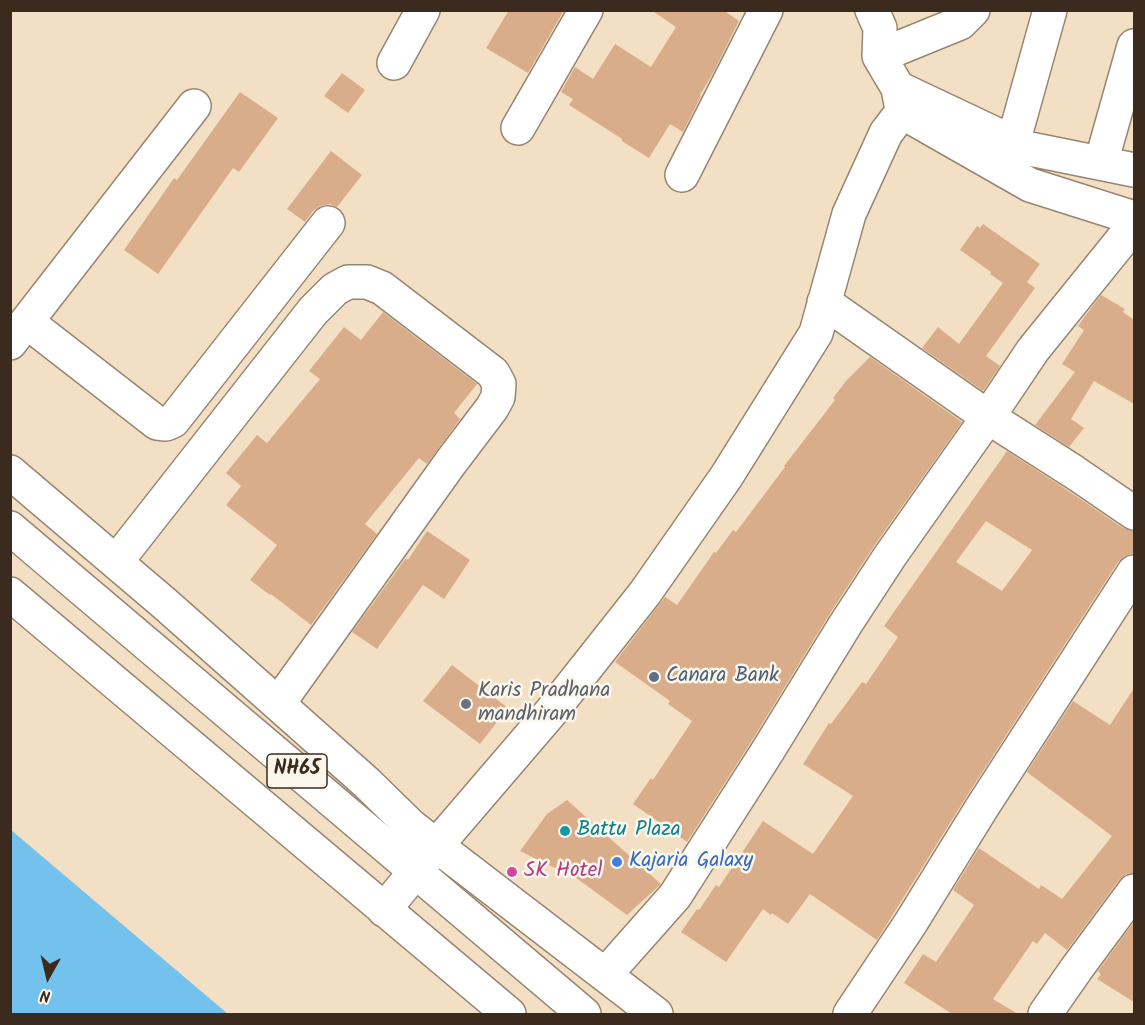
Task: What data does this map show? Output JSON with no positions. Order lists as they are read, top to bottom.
{
  "streets": {
    "main road": ["NH65"]
  },
  "places": [
    "Canara Bank",
    "Karis Pradhana mandhiram",
    "Battu Plaza",
    "Kajaria Galaxy",
    "SK Hotel"
  ],
  "north": "bottom"
}
